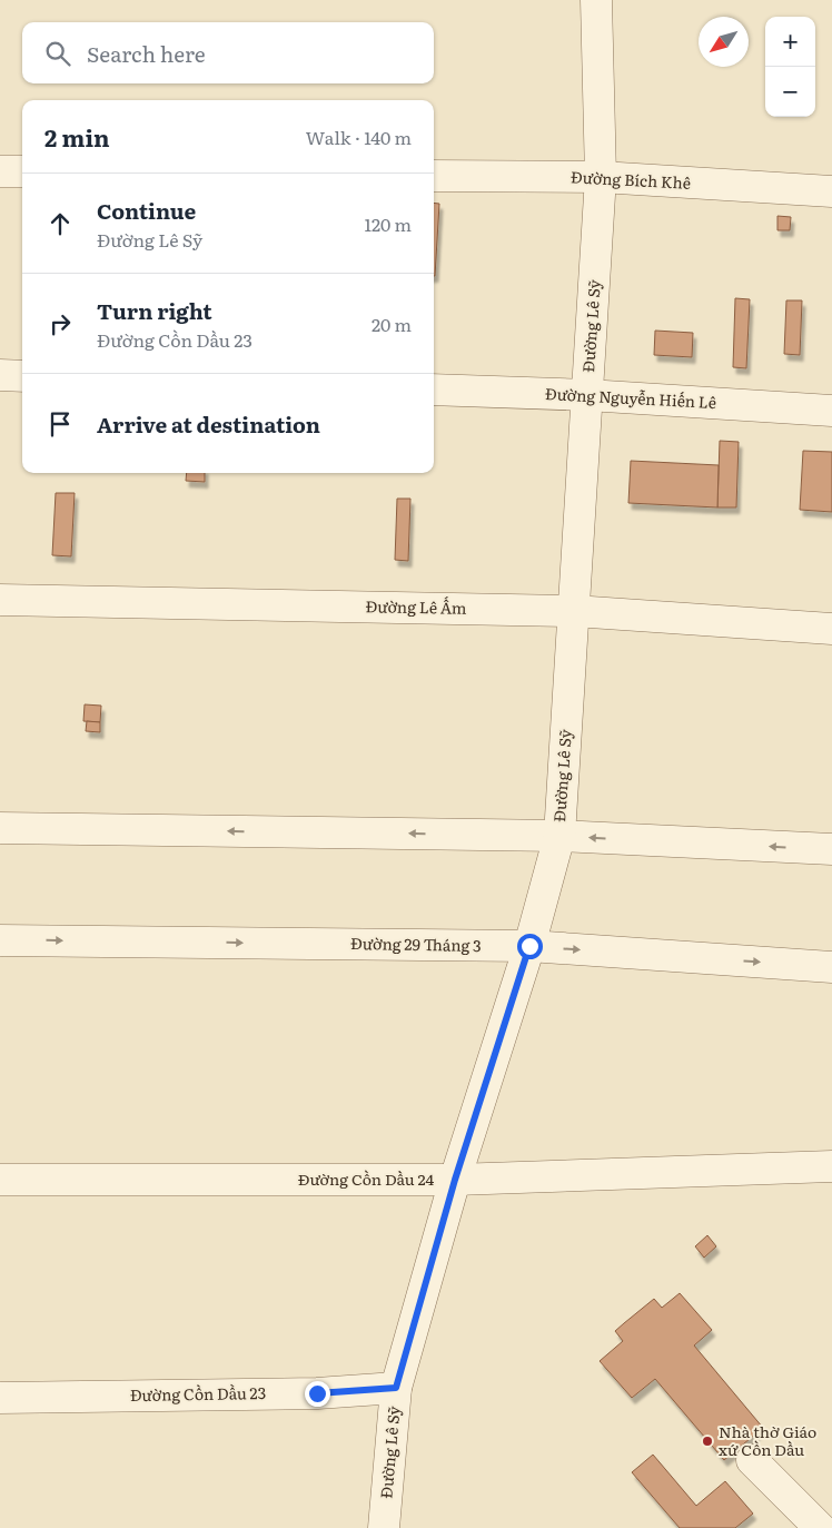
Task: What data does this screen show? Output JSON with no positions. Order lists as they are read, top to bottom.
{
  "streets": {
    "street": [
      "Đường Bích Khê",
      "Đường Lê Sỹ",
      "Đường Nguyễn Hiến Lê",
      "Đường Lê Ấm",
      "Đường 29 Tháng 3",
      "Đường Cồn Dầu 24",
      "Đường Cồn Dầu 23"
    ]
  },
  "crossings": [
    ["Đường Bích Khê", "Đường Lê Sỹ"],
    ["Đường Lê Sỹ", "Đường Nguyễn Hiến Lê"],
    ["Đường Lê Sỹ", "Đường Lê Ấm"],
    ["Đường Lê Sỹ", "Đường 29 Tháng 3"],
    ["Đường Lê Sỹ", "Đường Cồn Dầu 24"],
    ["Đường Lê Sỹ", "Đường Cồn Dầu 23"]
  ],
  "places": ["Nhà thờ Giáo xứ Cồn Dầu"],
  "north": "bottom left",
  "page": {
    "map_buttons": ["+", "−"],
    "search": "Search here",
    "heading": ["2 min", "Walk · 140 m"],
    "list": [
      ["Continue", "Đường Lê Sỹ", "120 m"],
      ["Turn right", "Đường Cồn Dầu 23", "20 m"],
      "Arrive at destination"
    ]
  }
}
